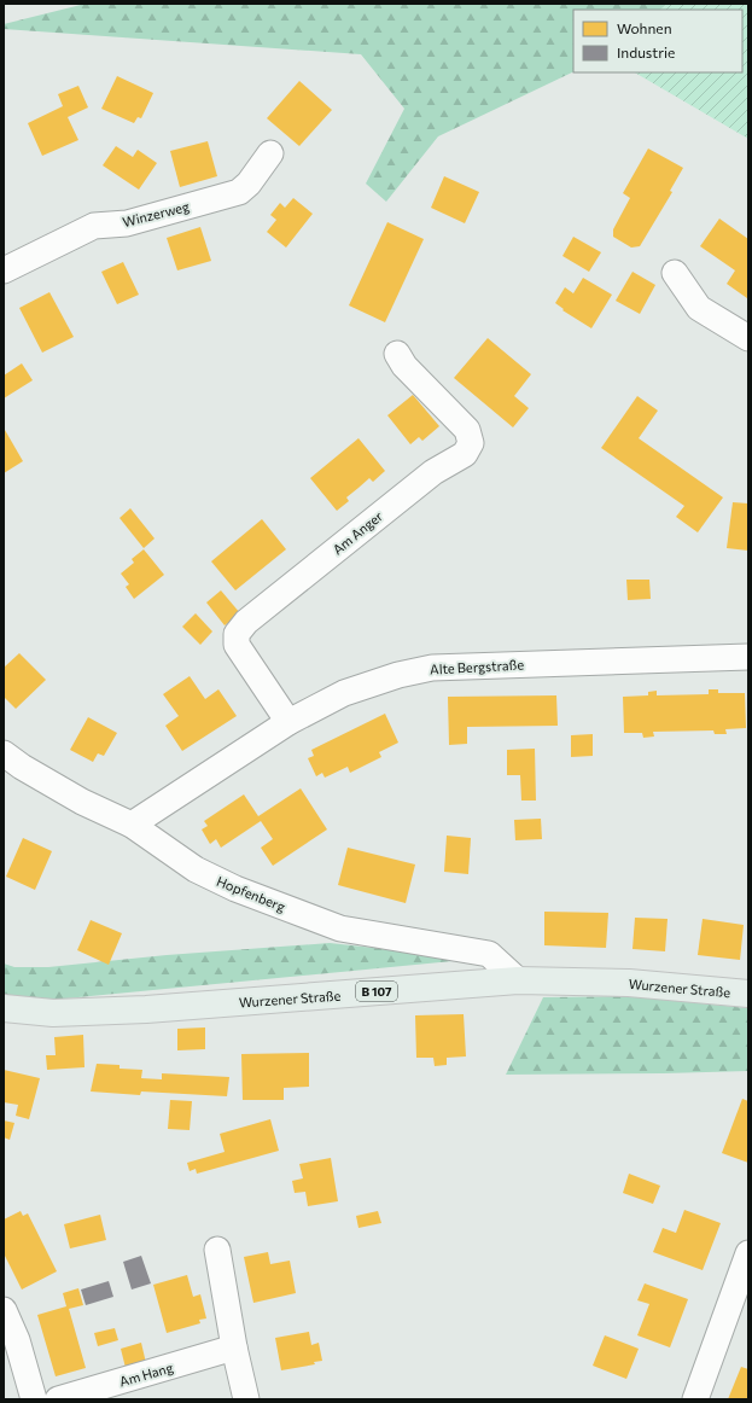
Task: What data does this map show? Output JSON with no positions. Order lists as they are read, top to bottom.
{
  "streets": {
    "main road": ["Wurzener Straße", "B 107"],
    "street": [
      "Winzerweg",
      "Am Anger",
      "Alte Bergstraße",
      "Hopfenberg",
      "Am Hang"
    ]
  },
  "crossings": [
    ["Am Anger", "Alte Bergstraße"],
    ["Alte Bergstraße", "Hopfenberg"],
    ["Hopfenberg", "Wurzener Straße"]
  ],
  "legend": ["Wohnen", "Industrie"]
}
